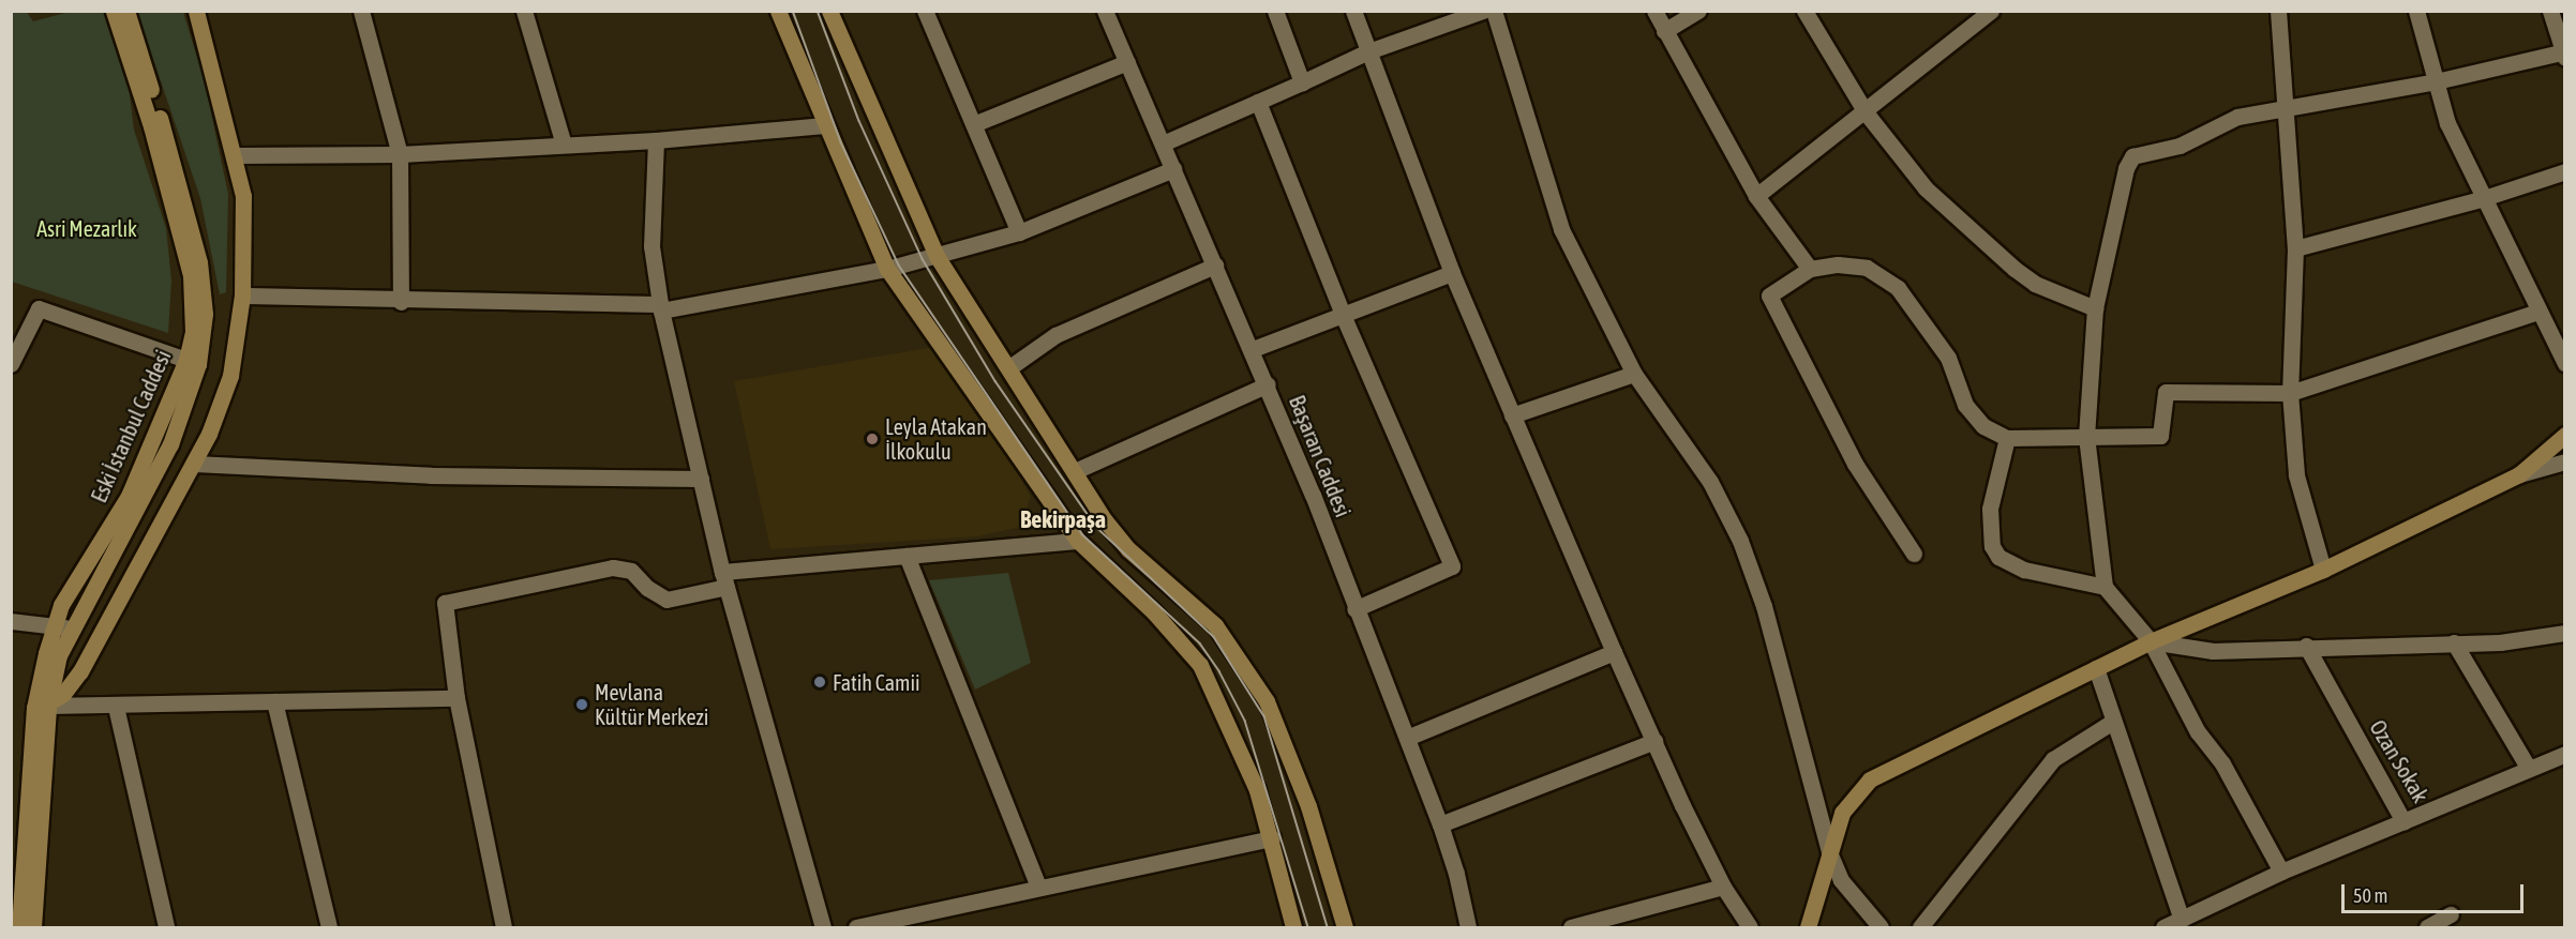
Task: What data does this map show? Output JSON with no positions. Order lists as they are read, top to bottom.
{
  "streets": {
    "main road": ["Eski İstanbul Caddesi"],
    "street": ["Başaran Caddesi", "Ozan Sokak"]
  },
  "districts": ["Bekirpaşa"],
  "parks": ["Asri Mezarlık"],
  "places": ["Leyla Atakan İlkokulu", "Fatih Camii", "Mevlana Kültür Merkezi"],
  "scale_bar": "50 m"
}
